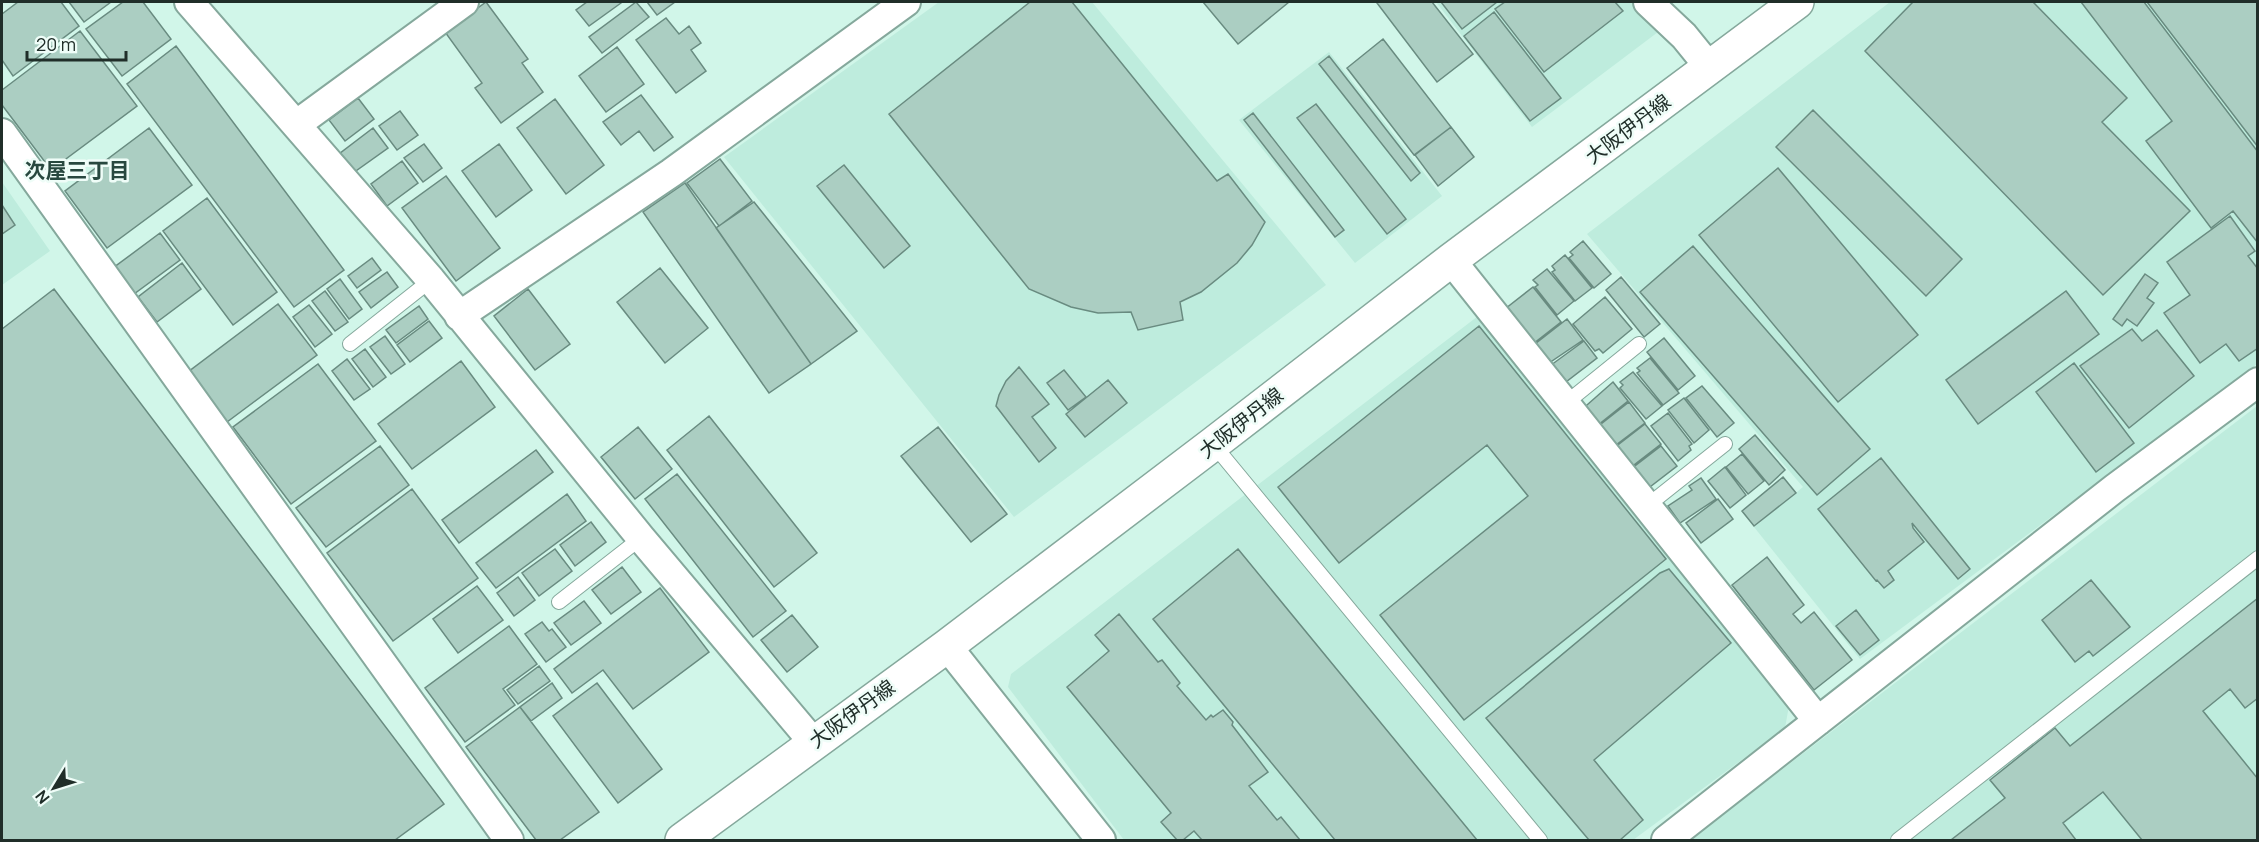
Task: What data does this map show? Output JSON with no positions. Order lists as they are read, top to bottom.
{
  "streets": {
    "main road": ["大阪伊丹線"]
  },
  "districts": ["次屋三丁目"],
  "scale_bar": "20 m",
  "north": "bottom left"
}
